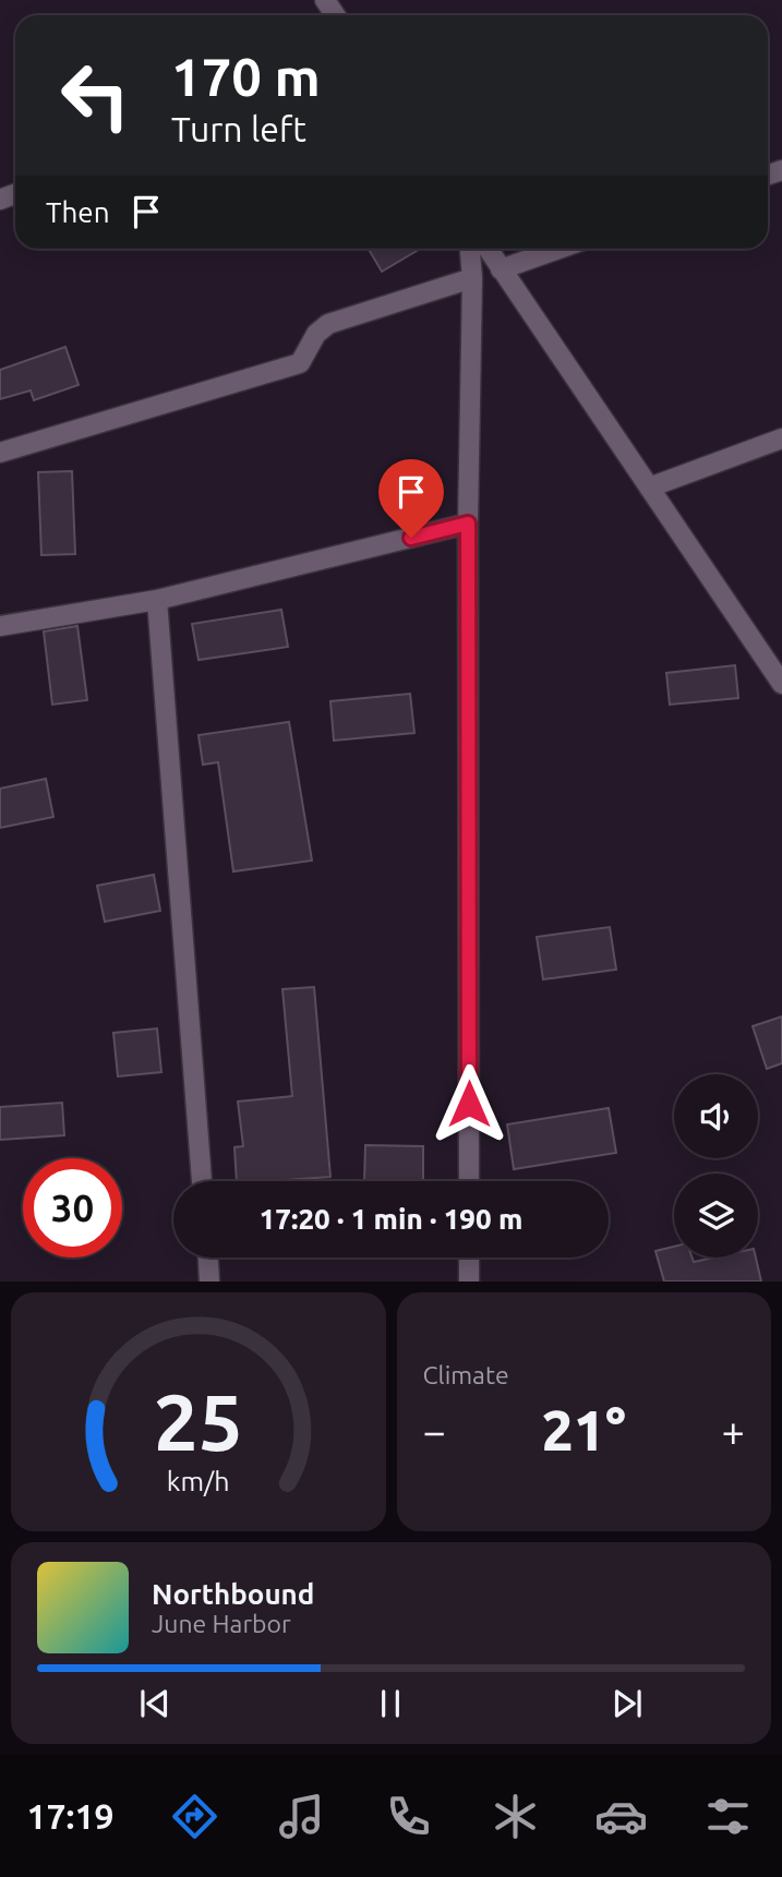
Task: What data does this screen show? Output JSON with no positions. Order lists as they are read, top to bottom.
{
  "page": {
    "turn": ["170 m", "Turn left"],
    "then": "Then",
    "limit": "30",
    "trip": "17:20 · 1 min · 190 m",
    "tile": "Climate",
    "heat": ["−", "21°", "+"],
    "song": ["Northbound", "June Harbor"],
    "tabs": "17:19",
    "gauge": ["25", "km/h"]
  }
}
